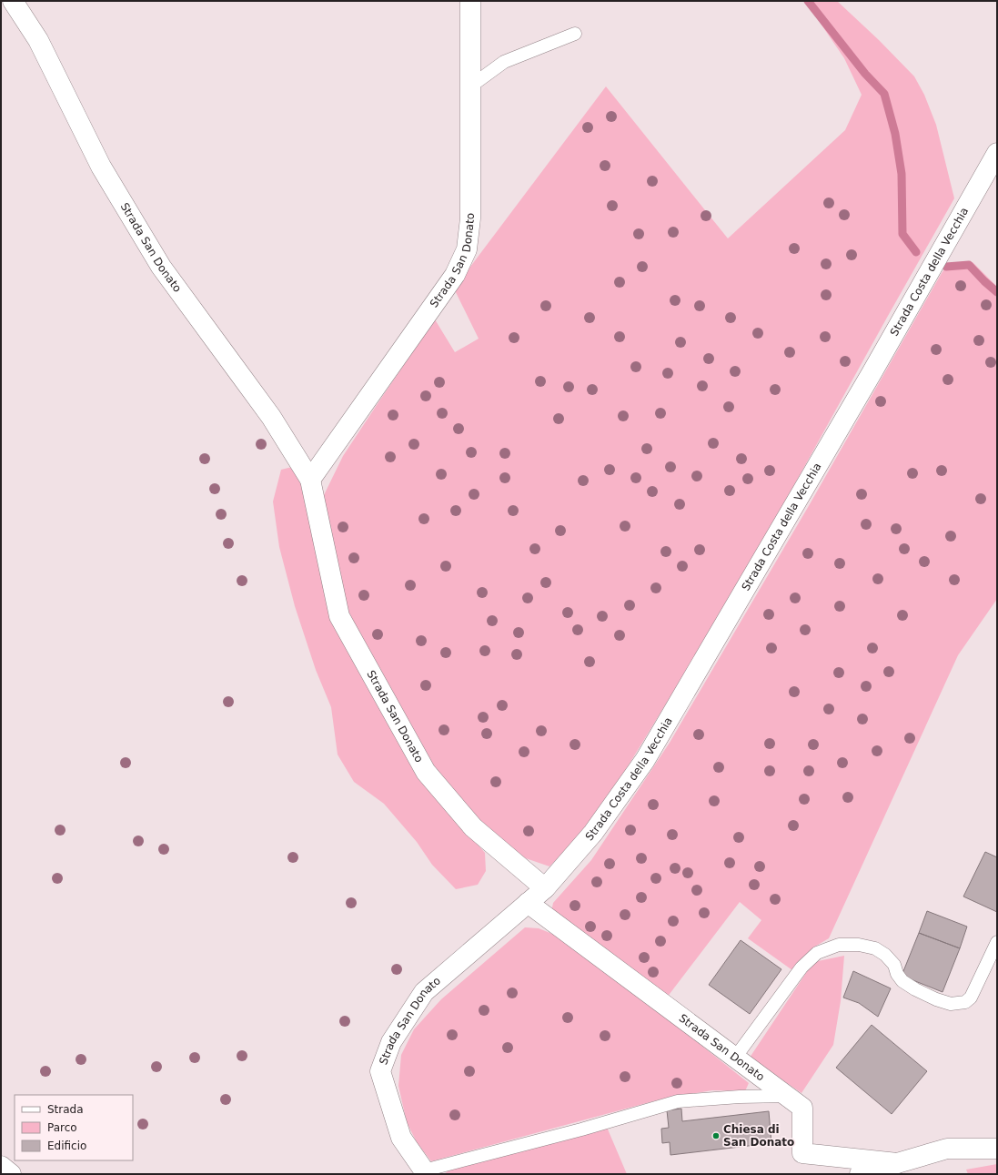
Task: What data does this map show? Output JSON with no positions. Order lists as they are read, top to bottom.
{
  "streets": {
    "street": ["Strada San Donato", "Strada Costa della Vecchia"]
  },
  "crossings": [
    ["Strada San Donato", "Strada Costa della Vecchia"]
  ],
  "places": ["Chiesa di San Donato"],
  "legend": ["Strada", "Parco", "Edificio"]
}
